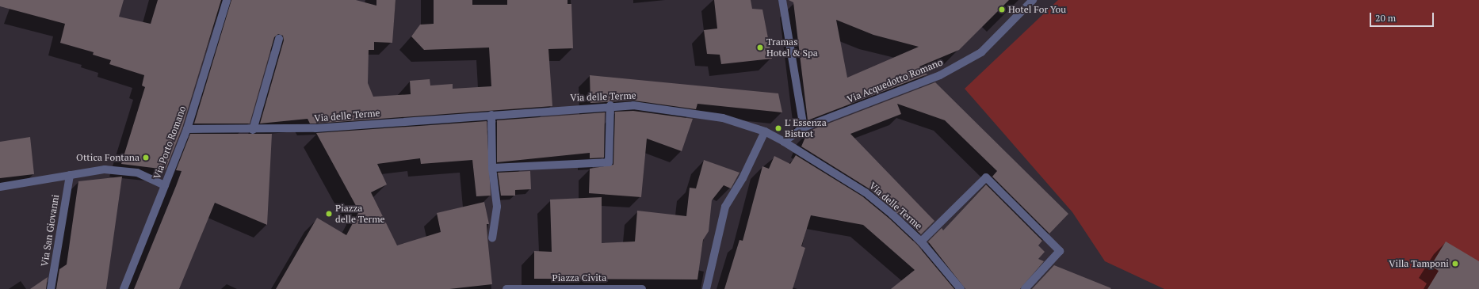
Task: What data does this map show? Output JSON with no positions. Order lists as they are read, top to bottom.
{
  "streets": {
    "street": [
      "Via Acquedotto Romano",
      "Via delle Terme",
      "Via Porto Romano",
      "Via San Giovanni",
      "Piazza Civita"
    ]
  },
  "crossings": [
    ["Via Acquedotto Romano", "Via delle Terme"],
    ["Via delle Terme", "Via Porto Romano"]
  ],
  "places": [
    "Hotel For You",
    "Tramas Hotel & Spa",
    "L' Essenza Bistrot",
    "Ottica Fontana",
    "Piazza delle Terme",
    "Villa Tamponi"
  ],
  "scale_bar": "20 m"
}
